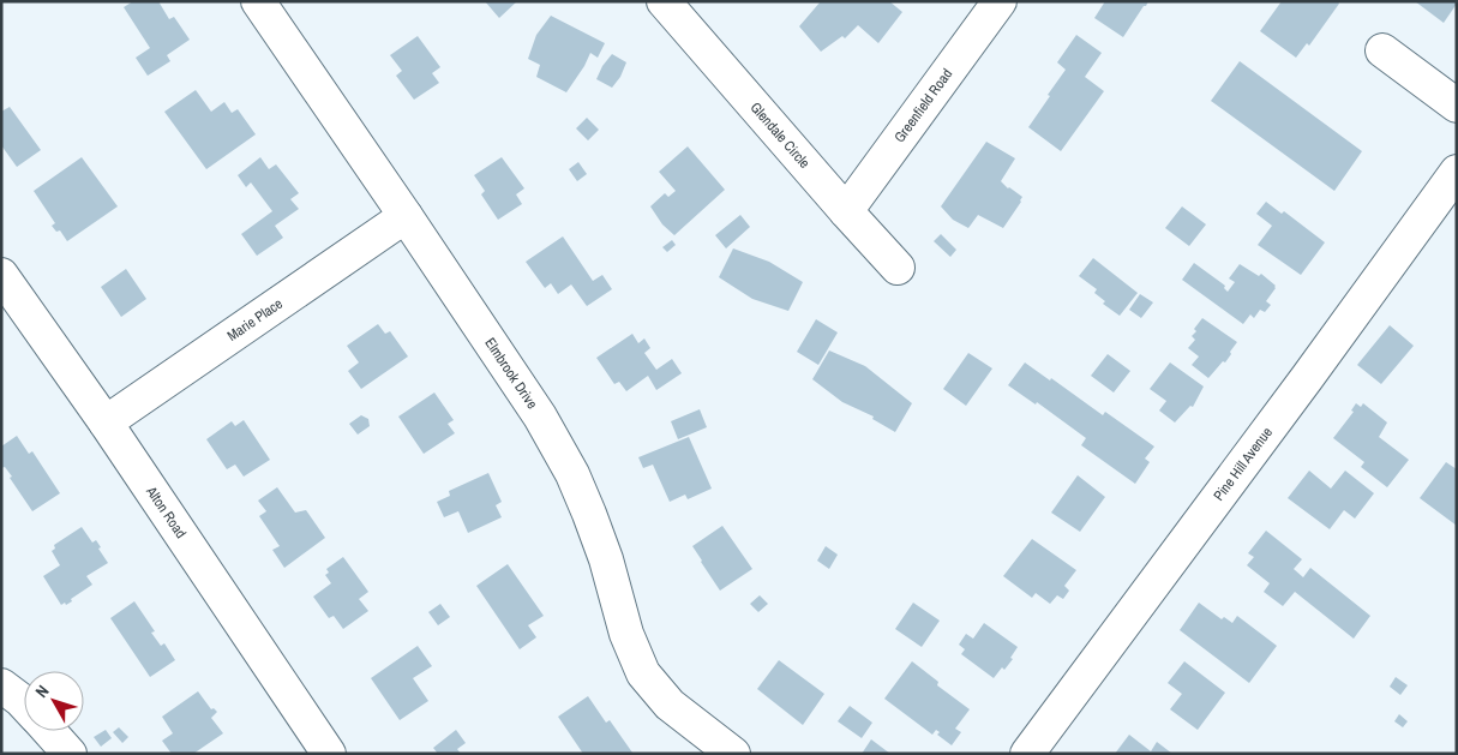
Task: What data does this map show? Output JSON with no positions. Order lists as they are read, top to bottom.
{
  "streets": {
    "street": [
      "Greenfield Road",
      "Glendale Circle",
      "Marie Place",
      "Elmbrook Drive",
      "Pine Hill Avenue",
      "Alton Road"
    ]
  },
  "crossings": [
    ["Greenfield Road", "Glendale Circle"],
    ["Marie Place", "Elmbrook Drive"],
    ["Marie Place", "Alton Road"]
  ],
  "north": "top left"
}
